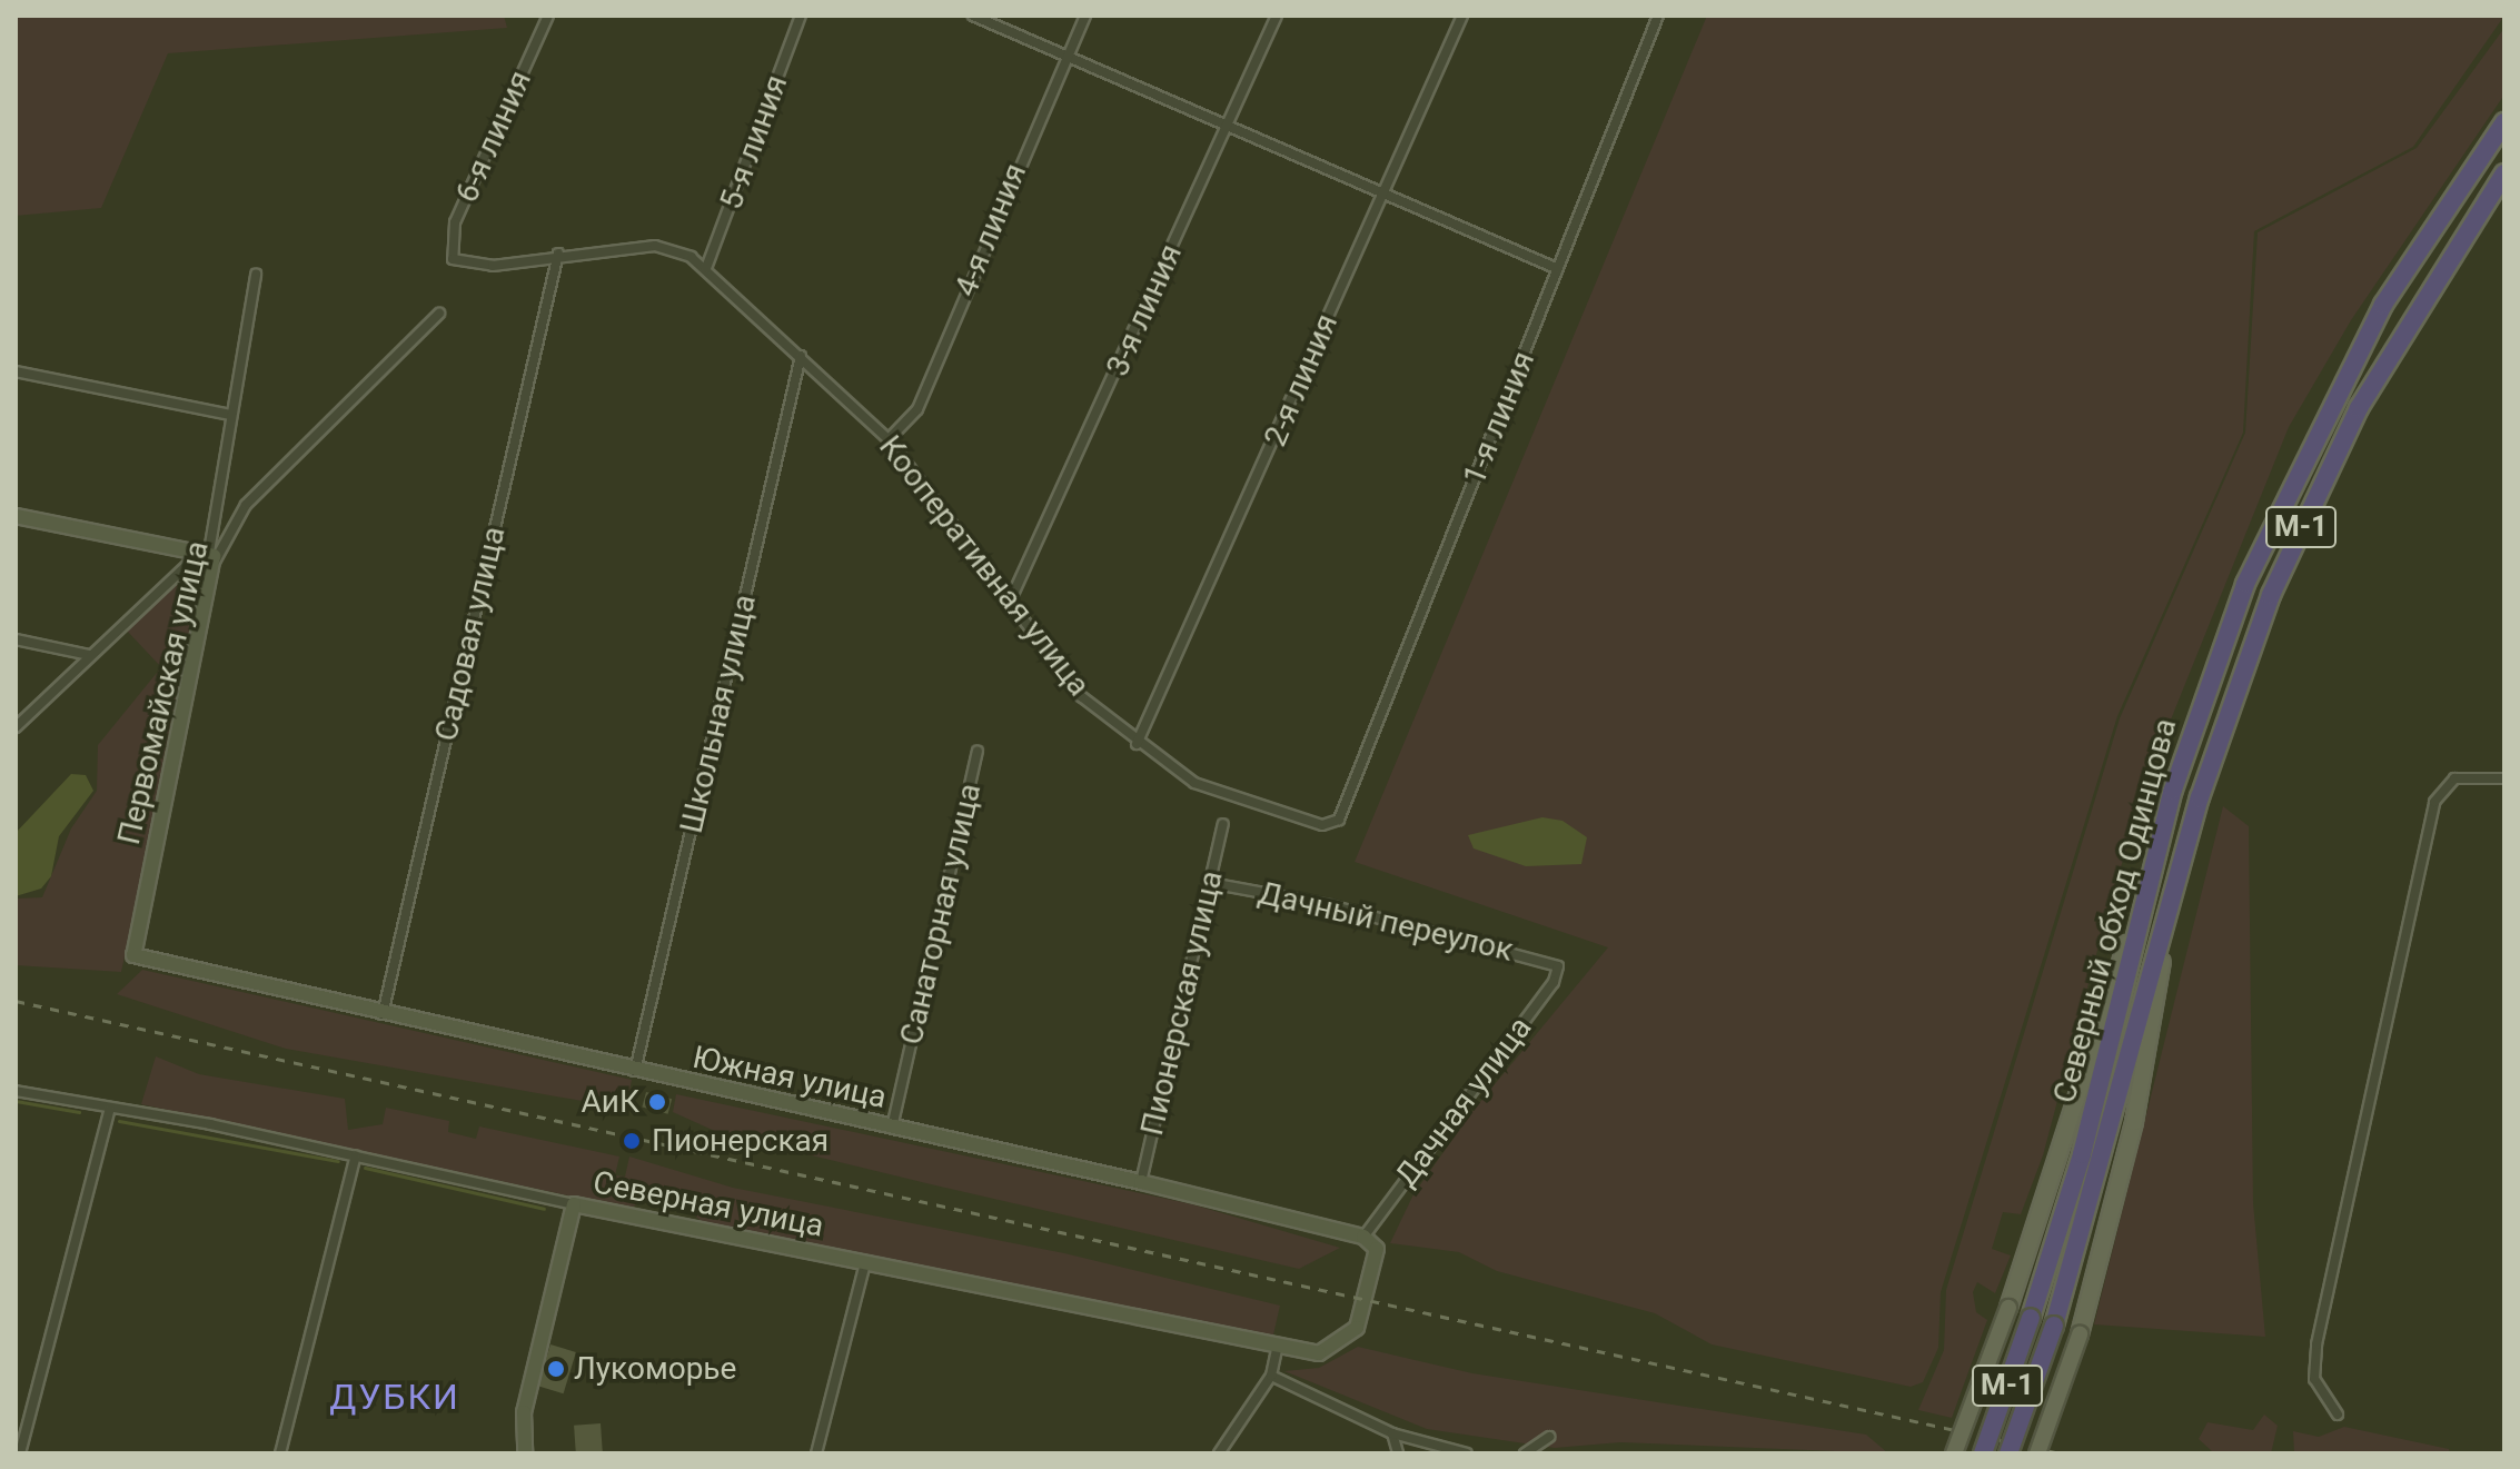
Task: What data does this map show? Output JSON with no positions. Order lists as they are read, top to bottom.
{
  "streets": {
    "highway": ["М-1", "Северный обход Одинцова"],
    "street": [
      "6-я линия",
      "5-я линия",
      "4-я линия",
      "3-я линия",
      "2-я линия",
      "1-я линия",
      "Кооперативная улица",
      "Садовая улица",
      "Первомайская улица",
      "Школьная улица",
      "Санаторная улица",
      "Дачный переулок",
      "Пионерская улица",
      "Южная улица",
      "Дачная улица",
      "Северная улица"
    ]
  },
  "crossings": [
    ["6-я линия", "Кооперативная улица"],
    ["5-я линия", "Кооперативная улица"],
    ["4-я линия", "Кооперативная улица"],
    ["3-я линия", "Кооперативная улица"],
    ["2-я линия", "Кооперативная улица"],
    ["1-я линия", "Кооперативная улица"],
    ["Кооперативная улица", "Садовая улица"],
    ["Кооперативная улица", "Школьная улица"],
    ["Садовая улица", "Южная улица"],
    ["Первомайская улица", "Южная улица"],
    ["Школьная улица", "Южная улица"],
    ["Санаторная улица", "Южная улица"],
    ["Дачный переулок", "Пионерская улица"],
    ["Дачный переулок", "Дачная улица"],
    ["Пионерская улица", "Южная улица"],
    ["Южная улица", "Дачная улица"],
    ["Южная улица", "Северная улица"],
    ["Дачная улица", "Северная улица"]
  ],
  "districts": ["ДУБКИ"],
  "places": ["АиК", "Пионерская", "Лукоморье"]
}
